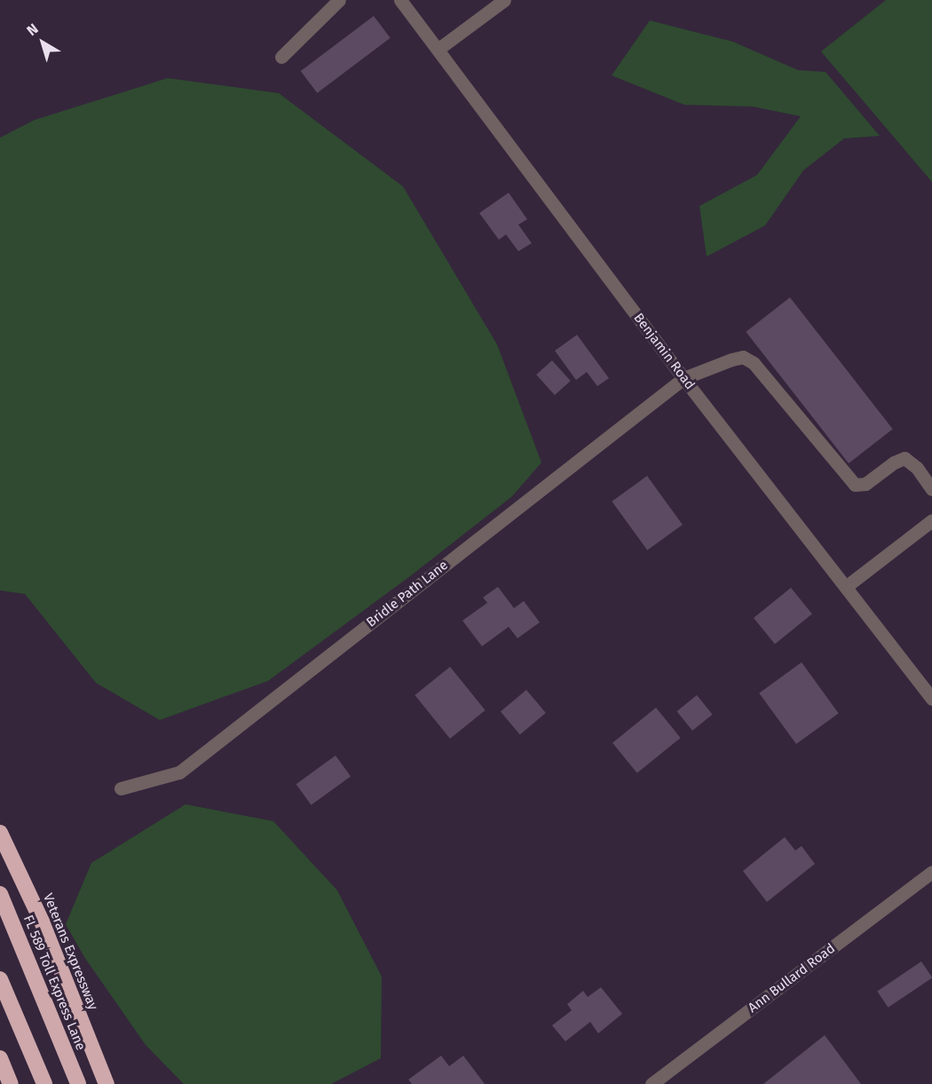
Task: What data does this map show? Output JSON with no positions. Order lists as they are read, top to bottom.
{
  "streets": {
    "highway": ["Veterans Expressway", "FL 589 Toll Express Lane"],
    "street": ["Benjamin Road", "Bridle Path Lane", "Ann Bullard Road"]
  },
  "crossings": [
    ["Benjamin Road", "Bridle Path Lane"]
  ],
  "north": "top left"
}
